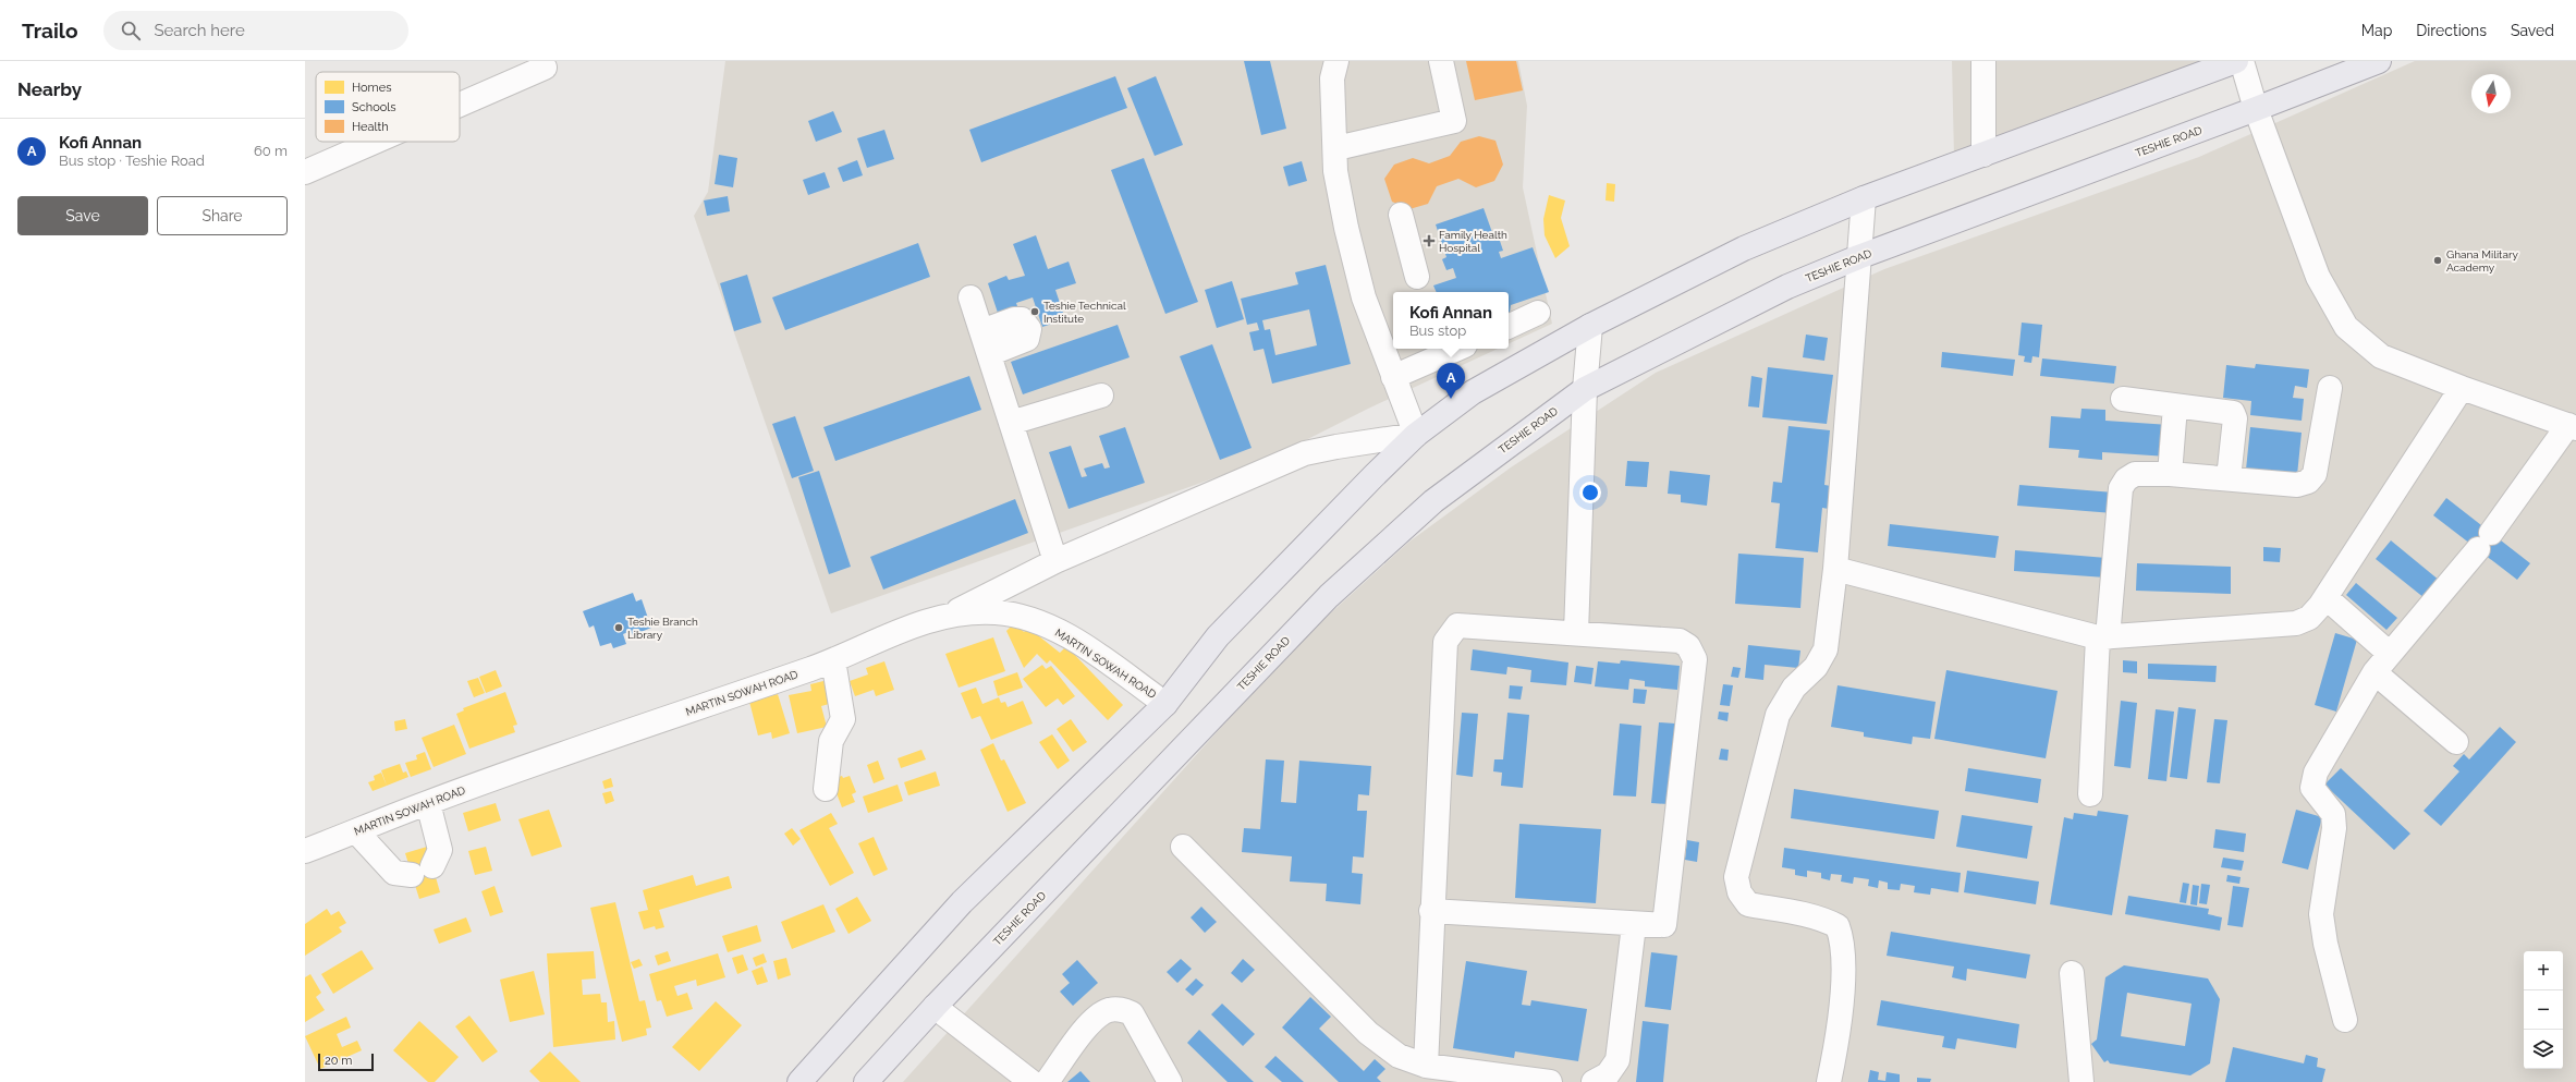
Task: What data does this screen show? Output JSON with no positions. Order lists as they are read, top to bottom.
{
  "streets": {
    "main road": ["TESHIE ROAD"],
    "street": ["MARTIN SOWAH ROAD"]
  },
  "places": {
    "health": ["Family Health Hospital"],
    "other": ["Ghana Military Academy", "Teshie Technical Institute", "Teshie Branch Library"]
  },
  "legend": ["Homes", "Schools", "Health"],
  "scale_bar": "20 m",
  "north": "bottom",
  "page": {
    "header": "Trailo",
    "search": "Search here",
    "nav": ["Map", "Directions", "Saved"],
    "heading": "Nearby",
    "list": [
      {
        "mark": "A",
        "name": "Kofi Annan",
        "note": "Bus stop · Teshie Road",
        "value": "60 m"
      }
    ],
    "buttons": ["Save", "Share"],
    "popup": ["Kofi Annan", "Bus stop"],
    "pins": "A",
    "map_buttons": ["+", "−"],
    "scale": "20 m"
  }
}
